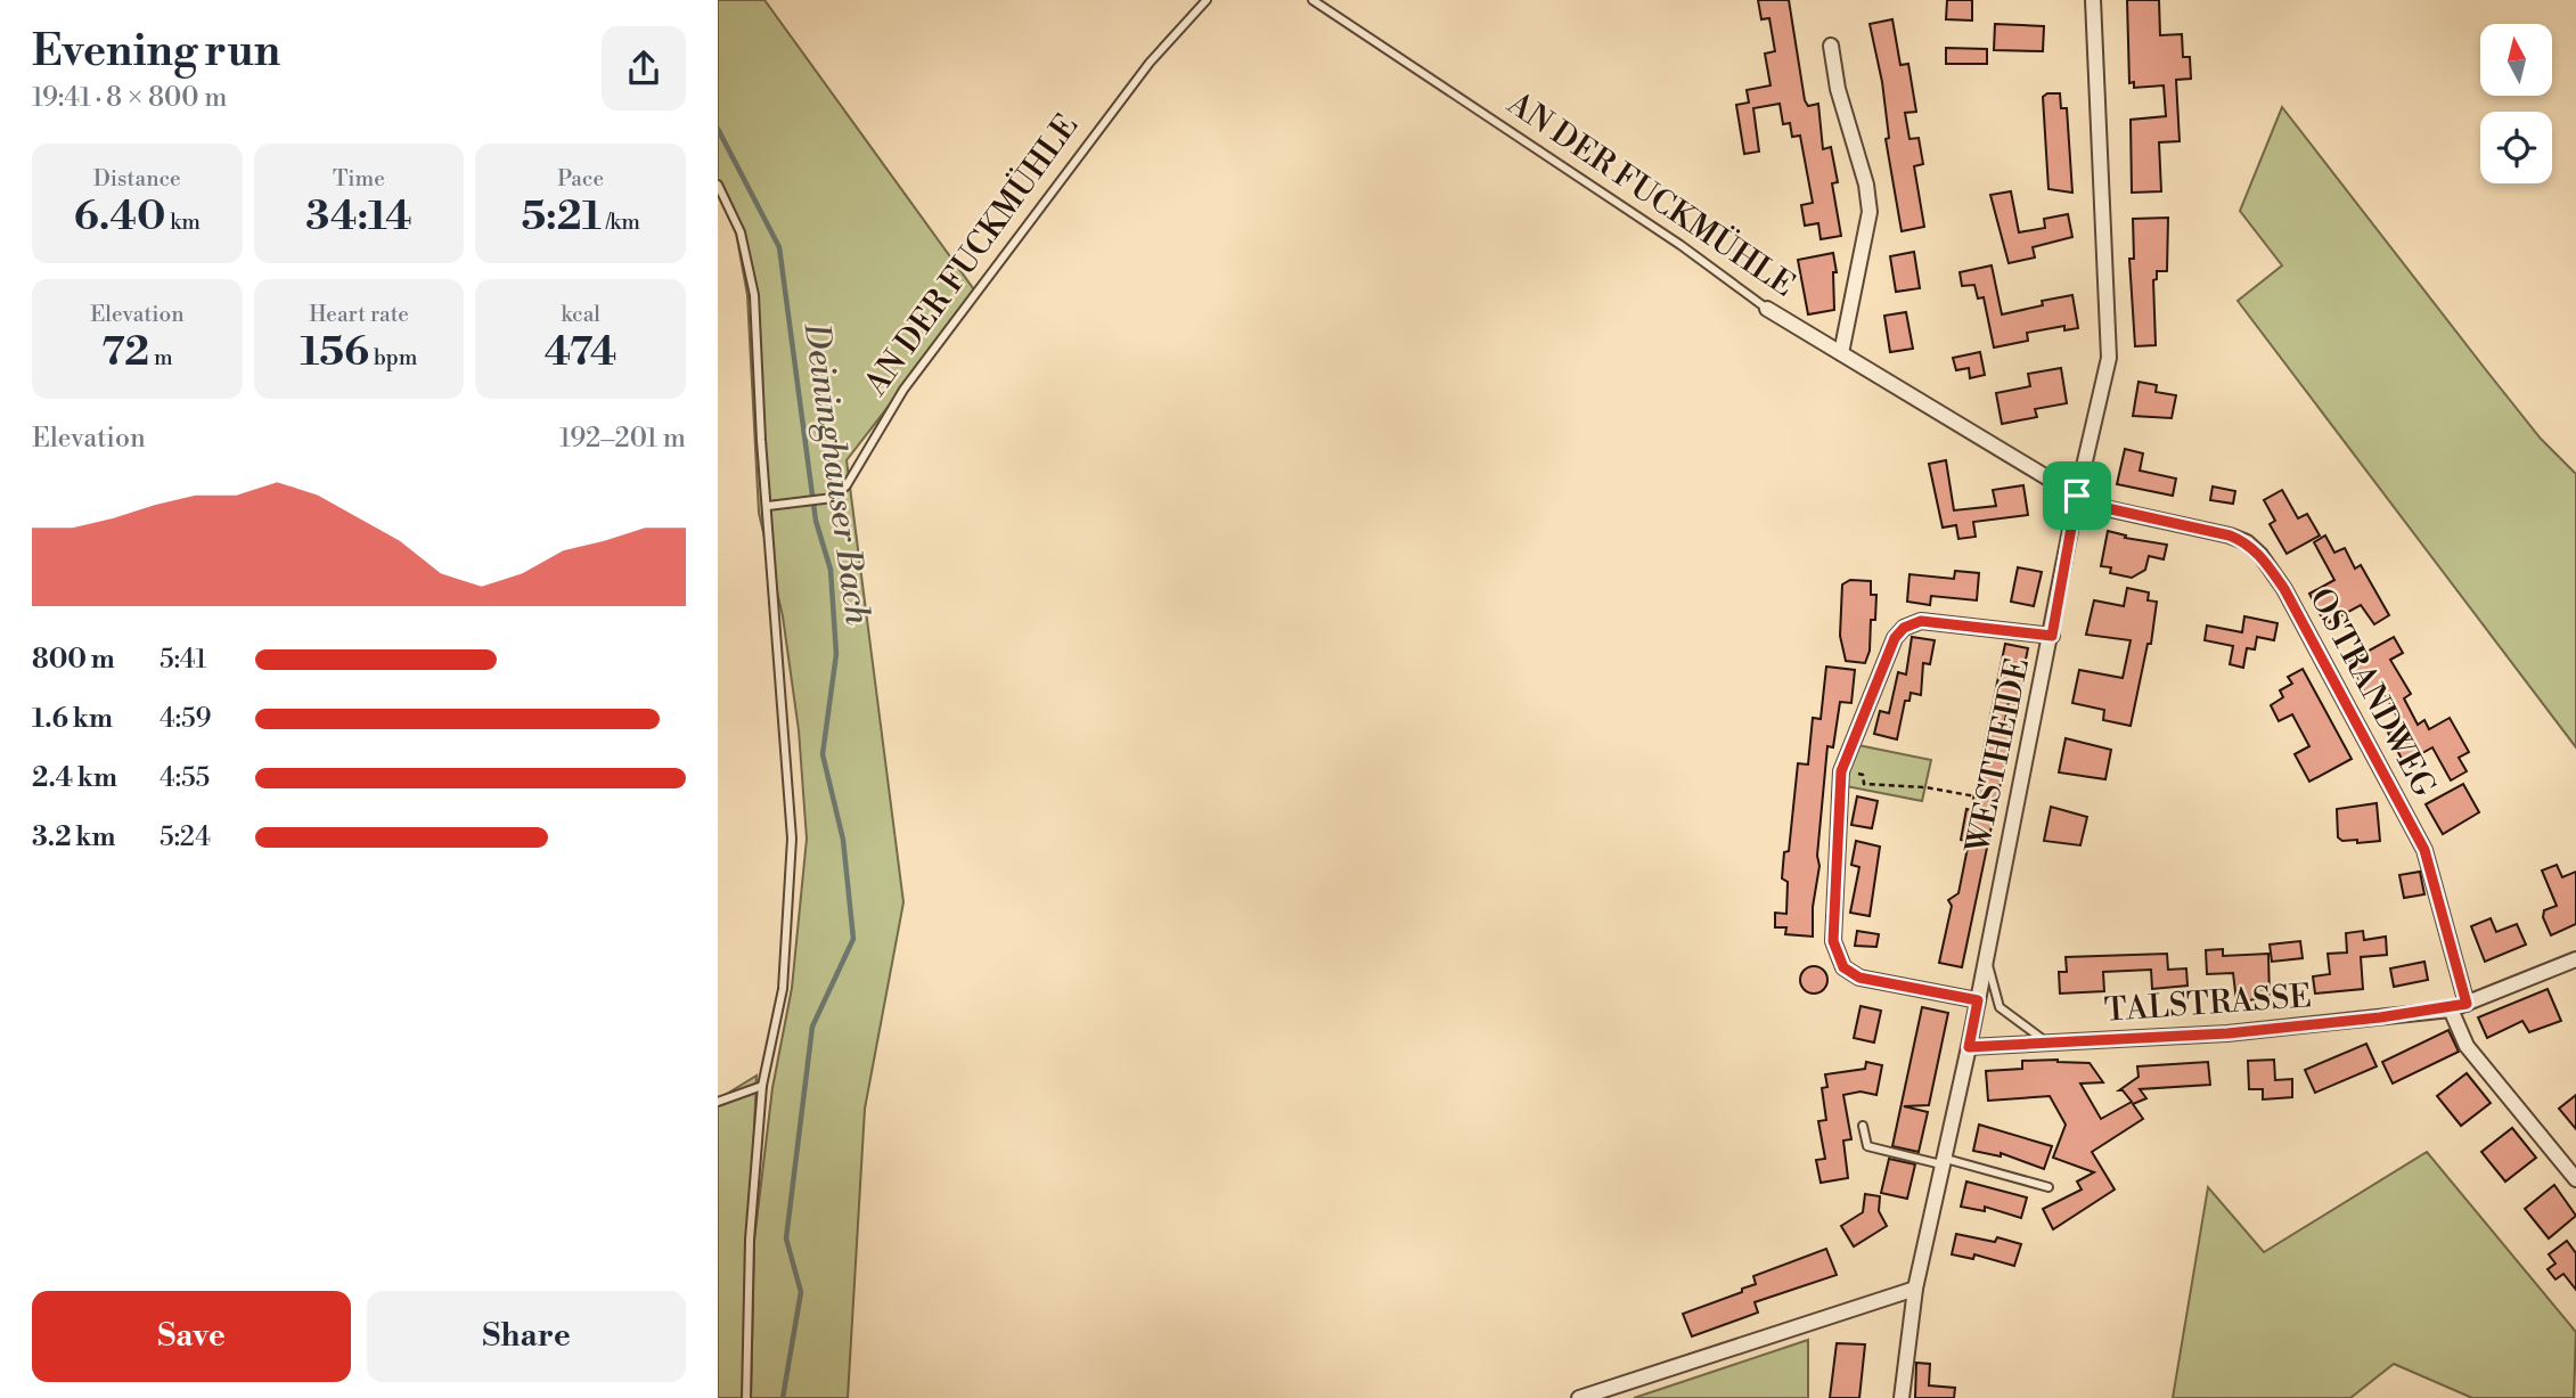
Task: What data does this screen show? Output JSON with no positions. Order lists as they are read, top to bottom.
{
  "streets": {
    "street": [
      "AN DER FUCKMÜHLE",
      "OSTRANDWEG",
      "WESTHEIDE",
      "TALSTRASSE"
    ]
  },
  "crossings": [
    ["AN DER FUCKMÜHLE", "OSTRANDWEG"],
    ["AN DER FUCKMÜHLE", "WESTHEIDE"],
    ["OSTRANDWEG", "WESTHEIDE"],
    ["OSTRANDWEG", "TALSTRASSE"],
    ["WESTHEIDE", "TALSTRASSE"]
  ],
  "water": ["Deininghauser Bach"],
  "north": "top",
  "page": {
    "heading": ["Evening run", "19:41 · 8 × 800 m"],
    "stats": [
      ["Distance", "6.40 km"],
      ["Time", "34:14"],
      ["Pace", "5:21 /km"],
      ["Elevation", "72 m"],
      ["Heart rate", "156 bpm"],
      ["kcal", "474"]
    ],
    "chart": ["Elevation", "192–201 m"],
    "list": [
      {
        "name": "800 m",
        "note": "5:41"
      },
      {
        "name": "1.6 km",
        "note": "4:59"
      },
      {
        "name": "2.4 km",
        "note": "4:55"
      },
      {
        "name": "3.2 km",
        "note": "5:24"
      }
    ],
    "buttons": ["Save", "Share"]
  }
}
